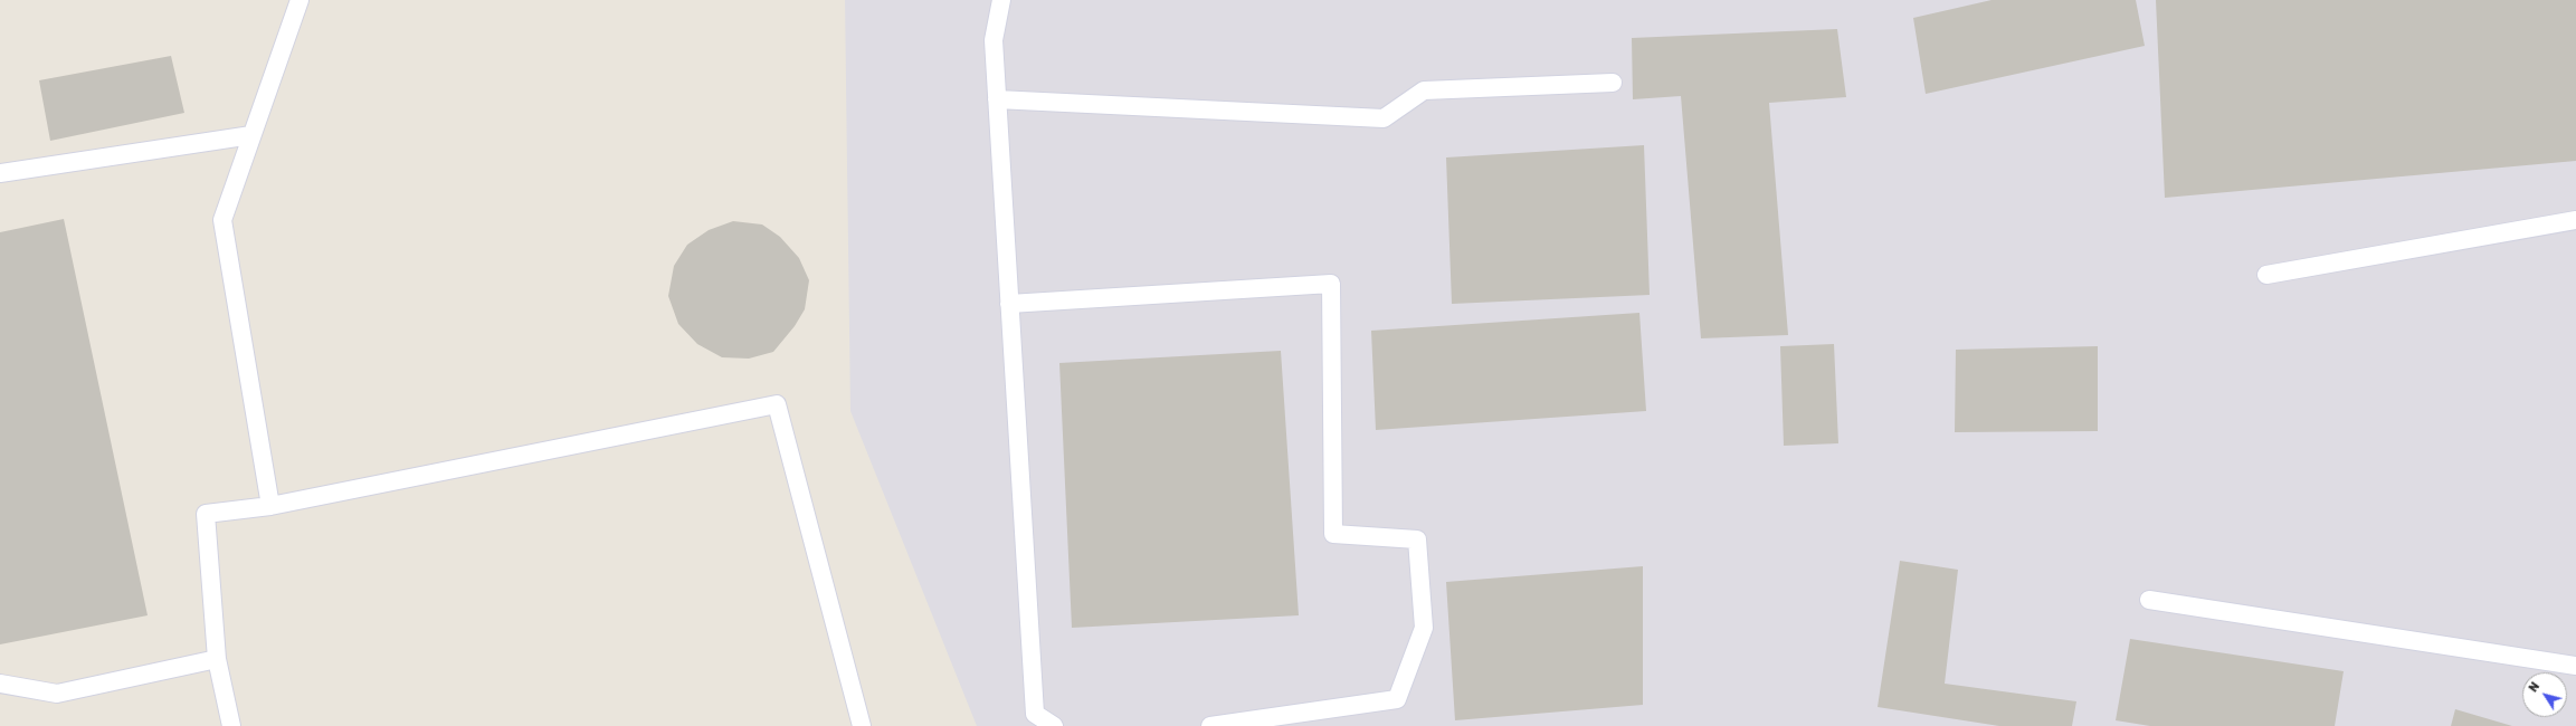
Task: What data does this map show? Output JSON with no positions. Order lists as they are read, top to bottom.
{
  "north": "top left"
}
